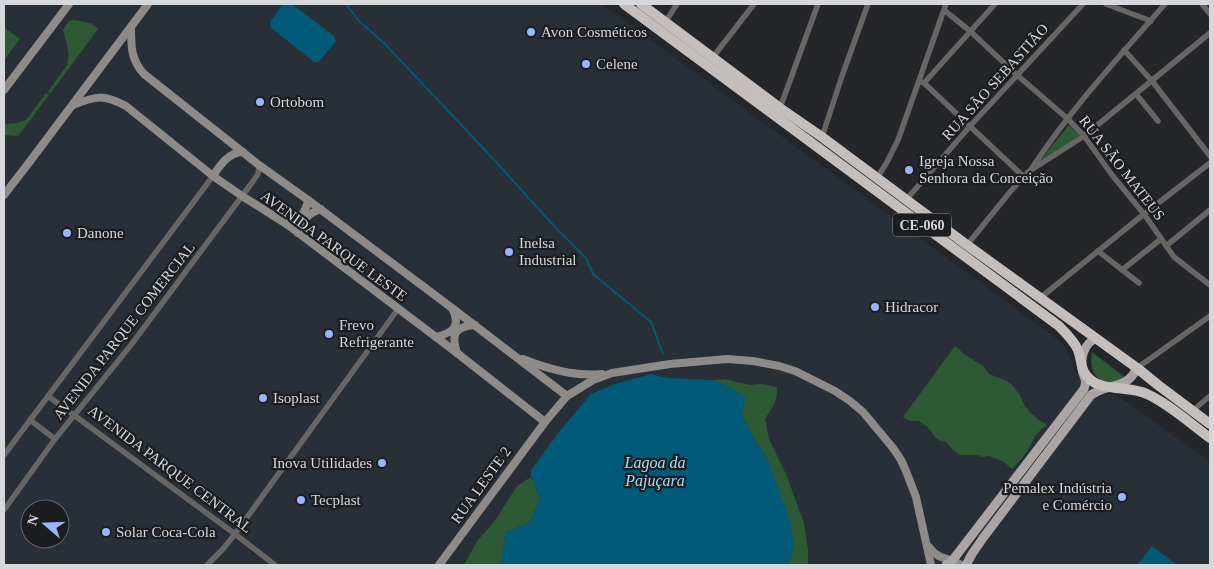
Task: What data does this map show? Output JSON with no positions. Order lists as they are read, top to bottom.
{
  "streets": {
    "highway": ["CE-060"],
    "street": [
      "RUA SÃO SEBASTIÃO",
      "RUA SÃO MATEUS",
      "AVENIDA PARQUE LESTE",
      "AVENIDA PARQUE COMERCIAL",
      "AVENIDA PARQUE CENTRAL",
      "RUA LESTE 2"
    ]
  },
  "crossings": [
    ["RUA SÃO SEBASTIÃO", "RUA SÃO MATEUS"],
    ["RUA SÃO SEBASTIÃO", "CE-060"],
    ["AVENIDA PARQUE LESTE", "AVENIDA PARQUE COMERCIAL"],
    ["AVENIDA PARQUE LESTE", "RUA LESTE 2"],
    ["AVENIDA PARQUE COMERCIAL", "AVENIDA PARQUE CENTRAL"]
  ],
  "water": ["Lagoa da Pajuçara"],
  "places": [
    "Avon Cosméticos",
    "Celene",
    "Ortobom",
    "Igreja Nossa Senhora da Conceição",
    "Danone",
    "Inelsa Industrial",
    "Hidracor",
    "Frevo Refrigerante",
    "Isoplast",
    "Inova Utilidades",
    "Pemalex Indústria e Comércio",
    "Tecplast",
    "Solar Coca-Cola"
  ],
  "north": "left"
}
